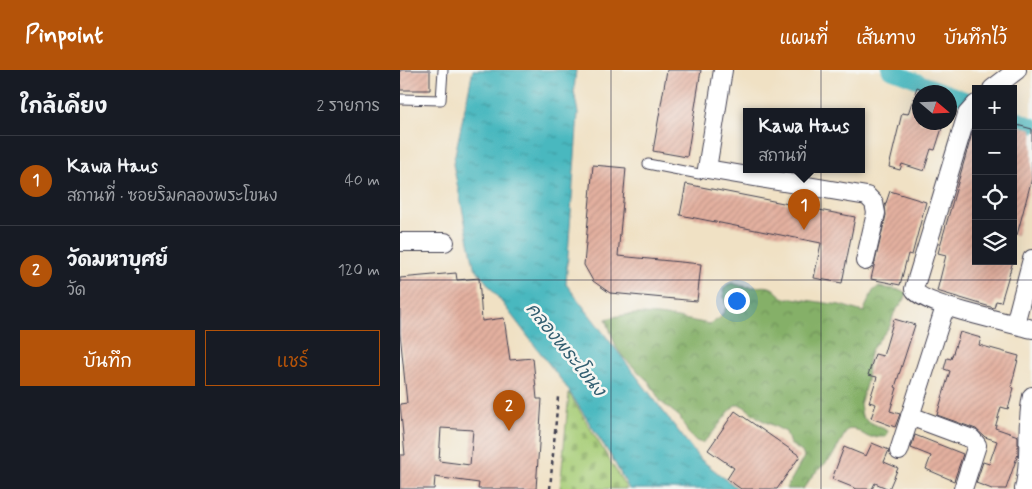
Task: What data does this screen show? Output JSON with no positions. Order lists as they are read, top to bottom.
{
  "water": ["คลองพระโขนง"],
  "north": "right",
  "page": {
    "header": "Pinpoint",
    "nav": ["แผนที่", "เส้นทาง", "บันทึกไว้"],
    "heading": ["ใกล้เคียง", "2 รายการ"],
    "map_buttons": ["+", "−"],
    "popup": ["Kawa Haus", "สถานที่"],
    "list": [
      {
        "mark": "1",
        "name": "Kawa Haus",
        "note": "สถานที่ · ซอยริมคลองพระโขนง",
        "value": "40 m"
      },
      {
        "mark": "2",
        "name": "วัดมหาบุศย์",
        "note": "วัด",
        "value": "120 m"
      }
    ],
    "pins": ["1", "2"],
    "buttons": ["บันทึก", "แชร์"]
  }
}
